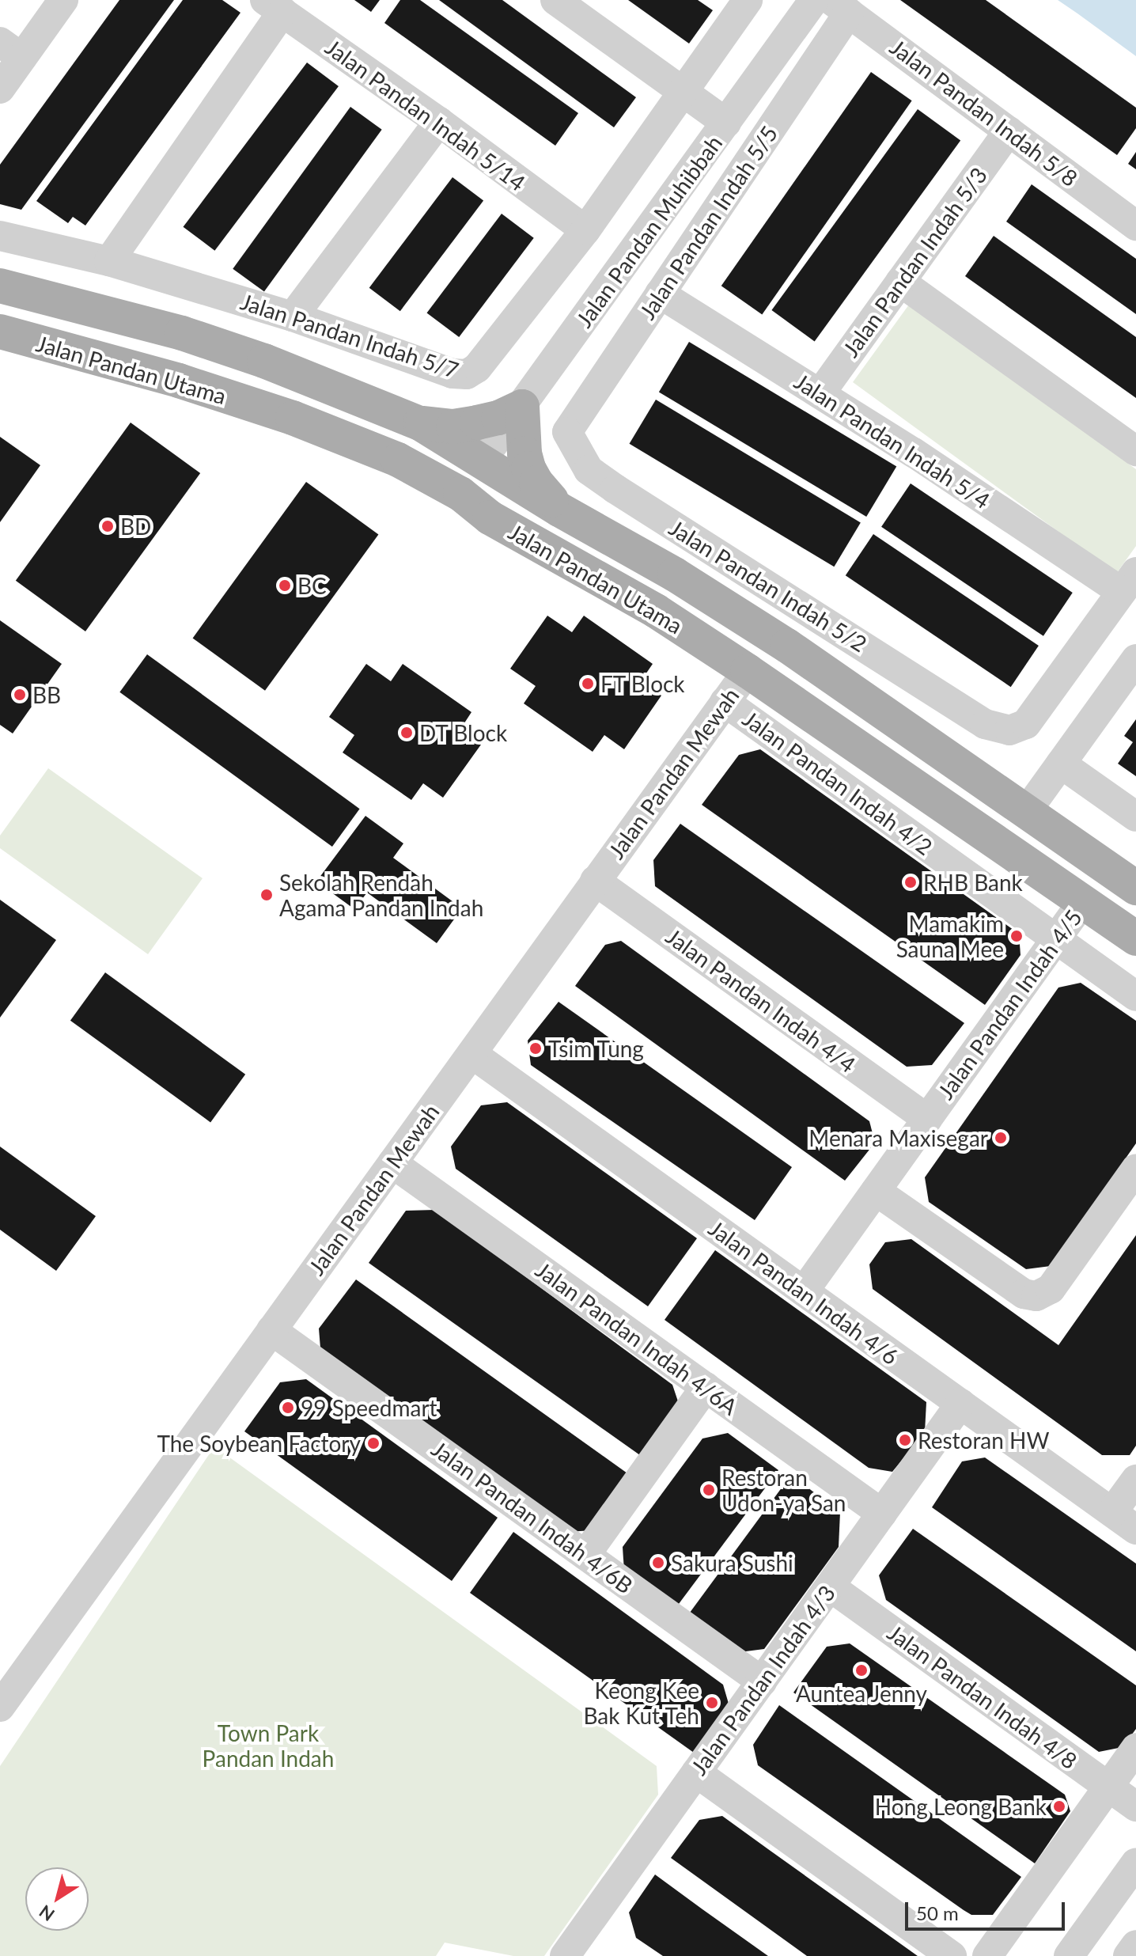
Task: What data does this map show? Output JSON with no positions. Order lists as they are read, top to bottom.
{
  "streets": {
    "main road": ["Jalan Pandan Utama"],
    "street": [
      "Jalan Pandan Indah 5/8",
      "Jalan Pandan Indah 5/14",
      "Jalan Pandan Indah 5/5",
      "Jalan Pandan Muhibbah",
      "Jalan Pandan Indah 5/3",
      "Jalan Pandan Indah 5/7",
      "Jalan Pandan Indah 5/4",
      "Jalan Pandan Indah 5/2",
      "Jalan Pandan Mewah",
      "Jalan Pandan Indah 4/2",
      "Jalan Pandan Indah 4/4",
      "Jalan Pandan Indah 4/5",
      "Jalan Pandan Indah 4/6",
      "Jalan Pandan Indah 4/6A",
      "Jalan Pandan Indah 4/6B",
      "Jalan Pandan Indah 4/3",
      "Jalan Pandan Indah 4/8"
    ]
  },
  "crossings": [
    ["Jalan Pandan Indah 5/8", "Jalan Pandan Indah 5/5"],
    ["Jalan Pandan Indah 5/8", "Jalan Pandan Indah 5/3"],
    ["Jalan Pandan Indah 5/14", "Jalan Pandan Indah 5/7"],
    ["Jalan Pandan Indah 5/5", "Jalan Pandan Indah 5/4"],
    ["Jalan Pandan Indah 5/5", "Jalan Pandan Indah 5/2"],
    ["Jalan Pandan Muhibbah", "Jalan Pandan Utama"],
    ["Jalan Pandan Indah 5/3", "Jalan Pandan Indah 5/4"],
    ["Jalan Pandan Utama", "Jalan Pandan Mewah"],
    ["Jalan Pandan Utama", "Jalan Pandan Indah 4/5"],
    ["Jalan Pandan Indah 5/4", "Jalan Pandan Indah 5/2"],
    ["Jalan Pandan Mewah", "Jalan Pandan Indah 4/2"],
    ["Jalan Pandan Mewah", "Jalan Pandan Indah 4/4"],
    ["Jalan Pandan Mewah", "Jalan Pandan Indah 4/6"],
    ["Jalan Pandan Mewah", "Jalan Pandan Indah 4/6A"],
    ["Jalan Pandan Mewah", "Jalan Pandan Indah 4/6B"],
    ["Jalan Pandan Indah 4/2", "Jalan Pandan Indah 4/5"],
    ["Jalan Pandan Indah 4/4", "Jalan Pandan Indah 4/5"],
    ["Jalan Pandan Indah 4/5", "Jalan Pandan Indah 4/6"],
    ["Jalan Pandan Indah 4/6", "Jalan Pandan Indah 4/3"],
    ["Jalan Pandan Indah 4/6A", "Jalan Pandan Indah 4/3"],
    ["Jalan Pandan Indah 4/6B", "Jalan Pandan Indah 4/3"],
    ["Jalan Pandan Indah 4/3", "Jalan Pandan Indah 4/8"]
  ],
  "parks": ["Town Park Pandan Indah"],
  "places": [
    "BD",
    "BC",
    "FT Block",
    "BB",
    "DT Block",
    "RHB Bank",
    "Sekolah Rendah Agama Pandan Indah",
    "Mamakim Sauna Mee",
    "Tsim Tung",
    "Menara Maxisegar",
    "99 Speedmart",
    "Restoran HW",
    "The Soybean Factory",
    "Restoran Udon-ya San",
    "Sakura Sushi",
    "Auntea Jenny",
    "Keong Kee Bak Kut Teh",
    "Hong Leong Bank"
  ],
  "scale_bar": "50 m",
  "north": "bottom left"
}
